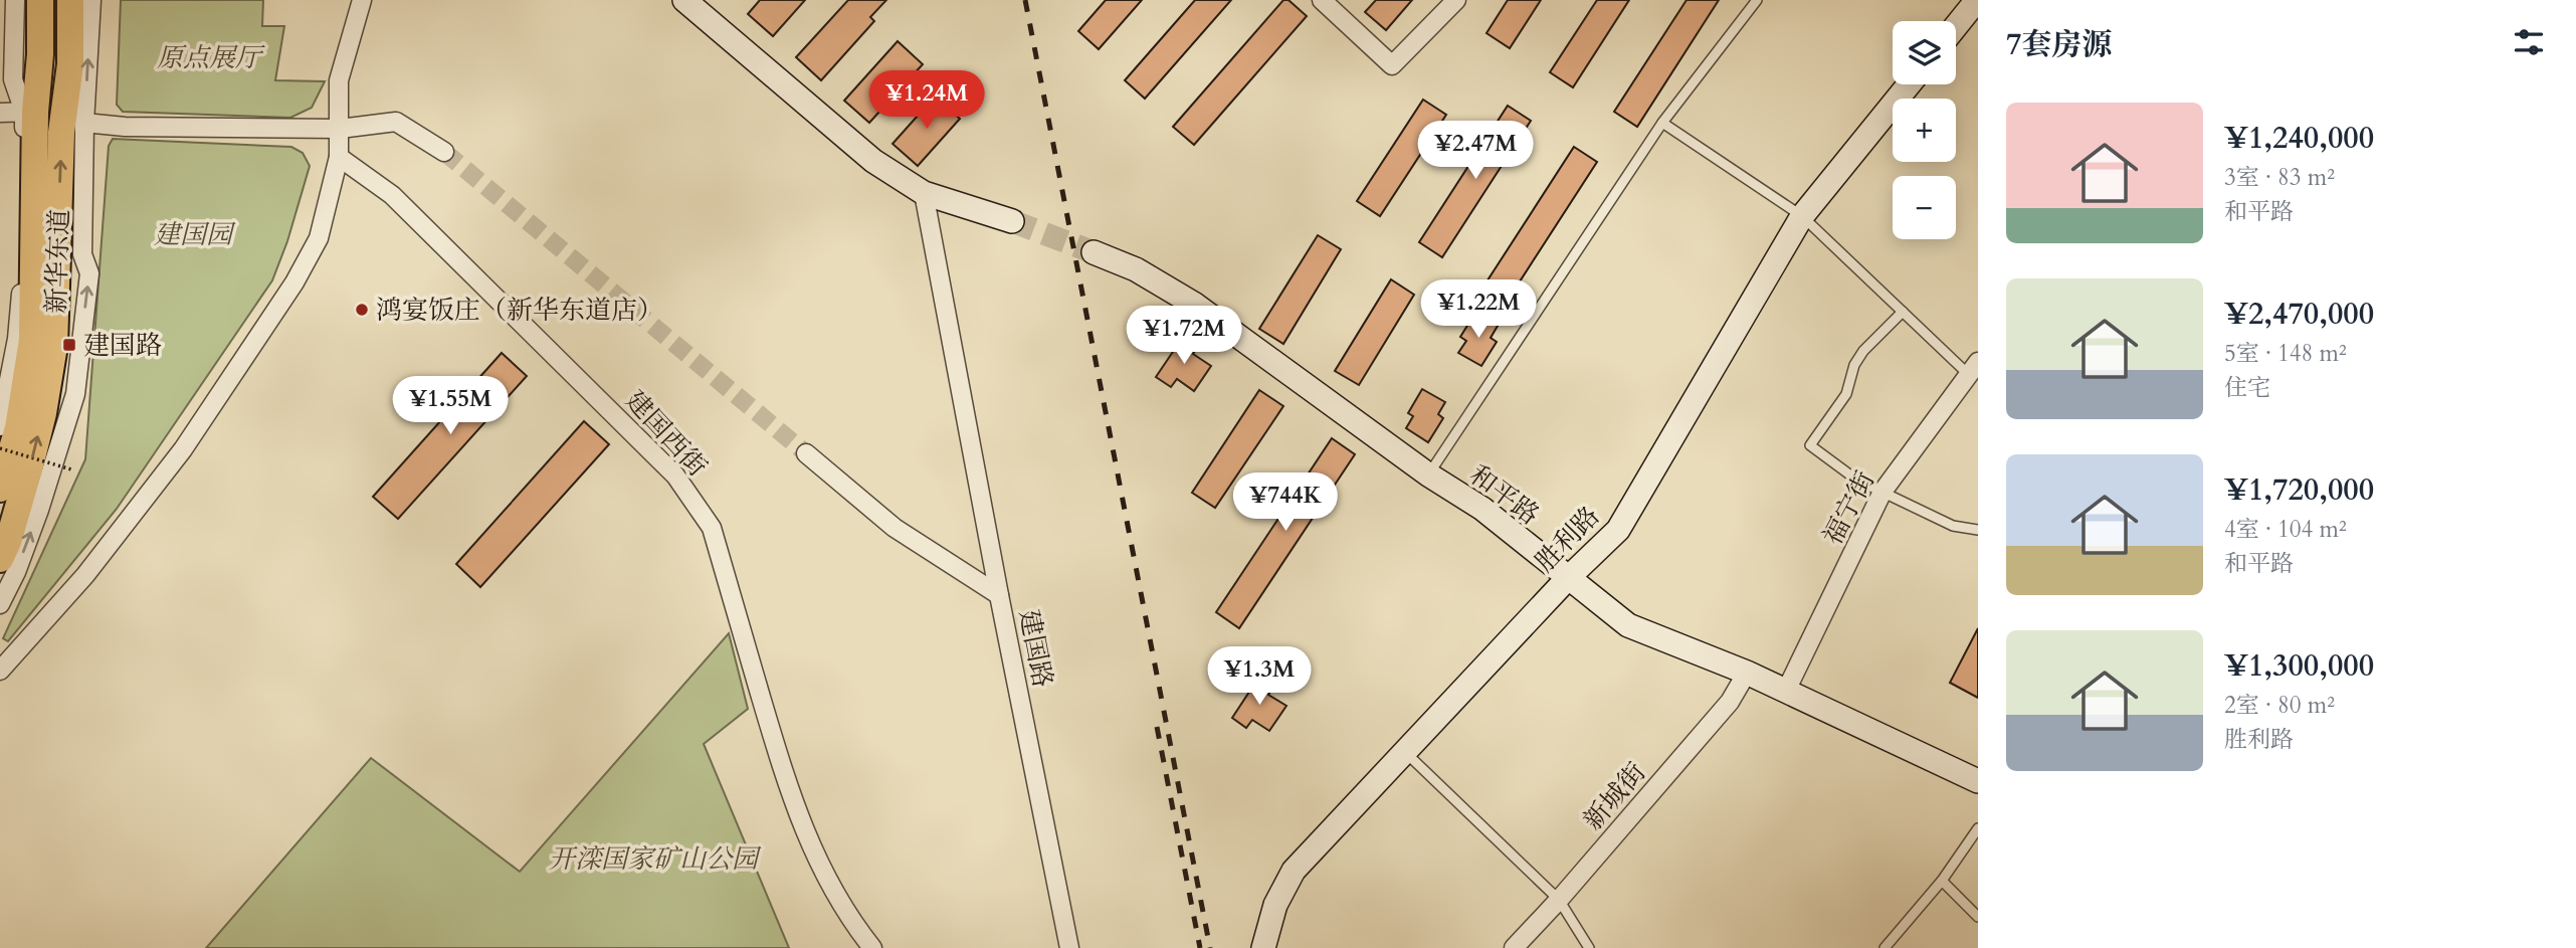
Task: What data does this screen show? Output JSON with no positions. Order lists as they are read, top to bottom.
{
  "streets": {
    "main road": ["新华东道"],
    "street": [
      "建国西街",
      "和平路",
      "福宁街",
      "胜利路",
      "建国路",
      "新城街"
    ]
  },
  "crossings": [
    ["和平路", "福宁街"],
    ["和平路", "胜利路"],
    ["和平路", "新城街"]
  ],
  "parks": ["原点展厅", "建国园", "开滦国家矿山公园"],
  "places": {
    "other": ["鸿宴饭庄（新华东道店）"],
    "transit": ["建国路"]
  },
  "page": {
    "heading": "7套房源",
    "map_buttons": ["+", "−"],
    "price": [
      "¥1.24M",
      "¥2.47M",
      "¥1.22M",
      "¥1.72M",
      "¥1.55M",
      "¥744K",
      "¥1.3M"
    ],
    "list": [
      {
        "name": "¥1,240,000",
        "note": "3室 · 83 m² · 和平路"
      },
      {
        "name": "¥2,470,000",
        "note": "5室 · 148 m² · 住宅"
      },
      {
        "name": "¥1,720,000",
        "note": "4室 · 104 m² · 和平路"
      },
      {
        "name": "¥1,300,000",
        "note": "2室 · 80 m² · 胜利路"
      }
    ]
  }
}
